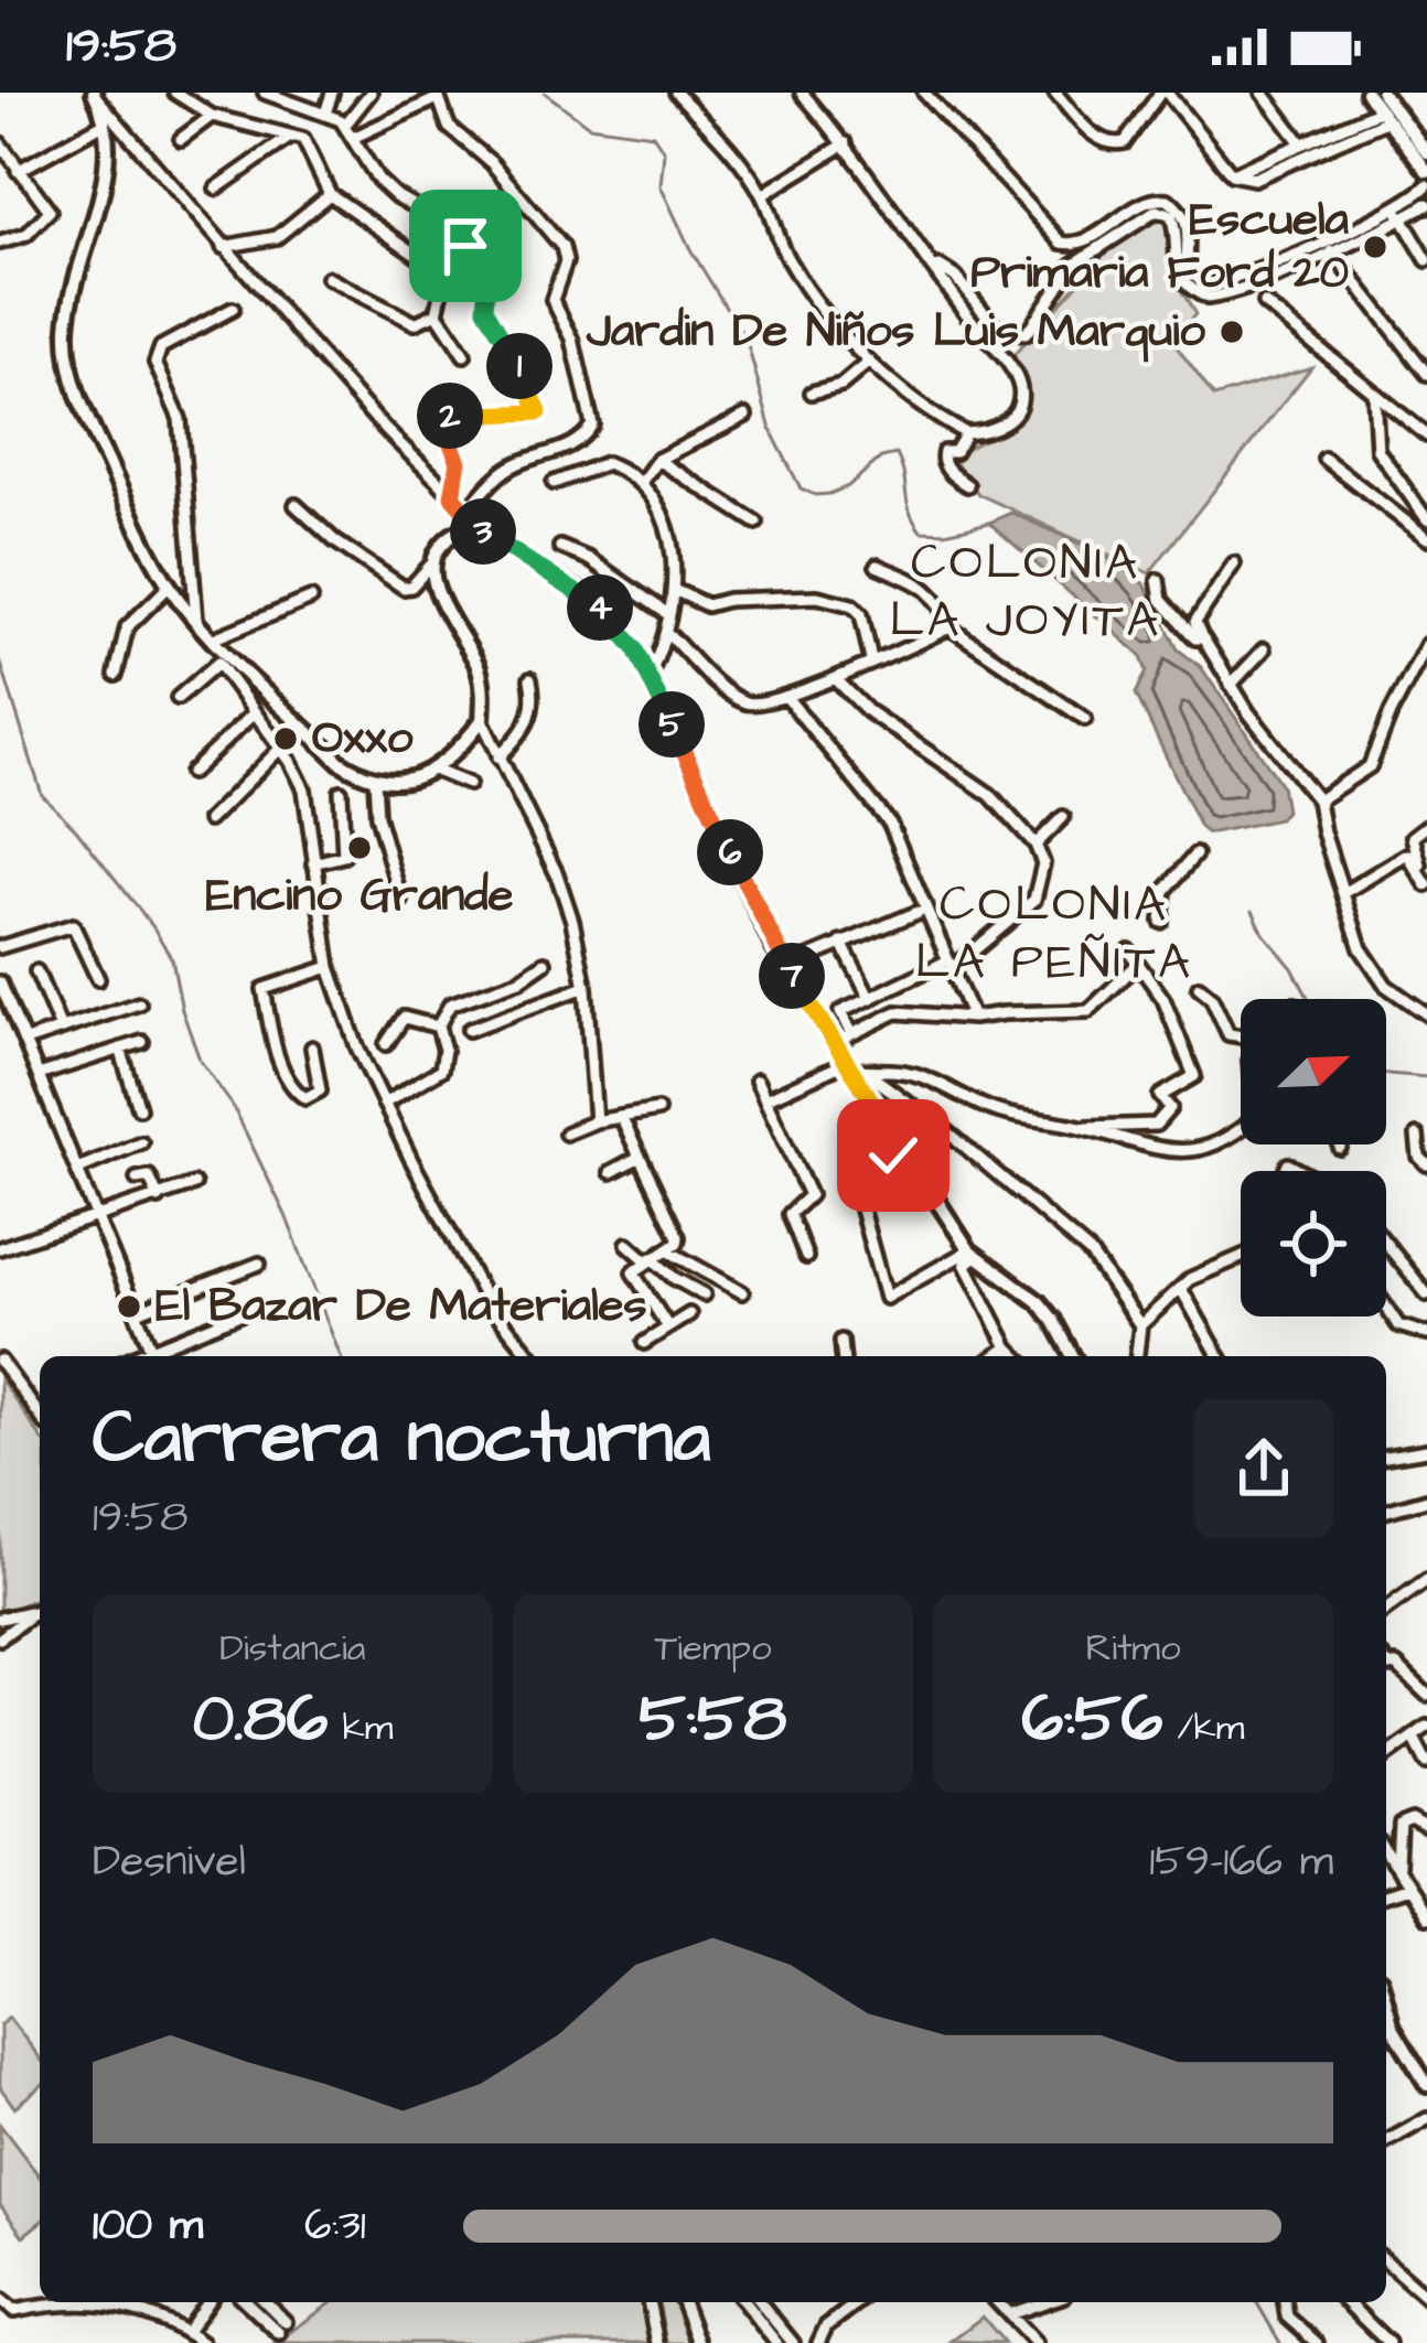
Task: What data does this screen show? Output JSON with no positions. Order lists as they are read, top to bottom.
{
  "districts": ["COLONIA LA JOYITA", "COLONIA LA PEÑITA"],
  "places": [
    "Escuela Primaria Ford 20",
    "Jardin De Niños Luis Marquio",
    "Oxxo",
    "Encino Grande",
    "El Bazar De Materiales"
  ],
  "north": "top right",
  "page": {
    "status": "19:58",
    "pins": [
      "1",
      "2",
      "3",
      "4",
      "5",
      "6",
      "7"
    ],
    "heading": ["Carrera nocturna", "19:58"],
    "stats": [
      ["Distancia", "0.86 km"],
      ["Tiempo", "5:58"],
      ["Ritmo", "6:56 /km"]
    ],
    "chart": ["Desnivel", "159–166 m"],
    "list": [
      {
        "name": "100 m",
        "note": "6:31"
      }
    ]
  }
}
